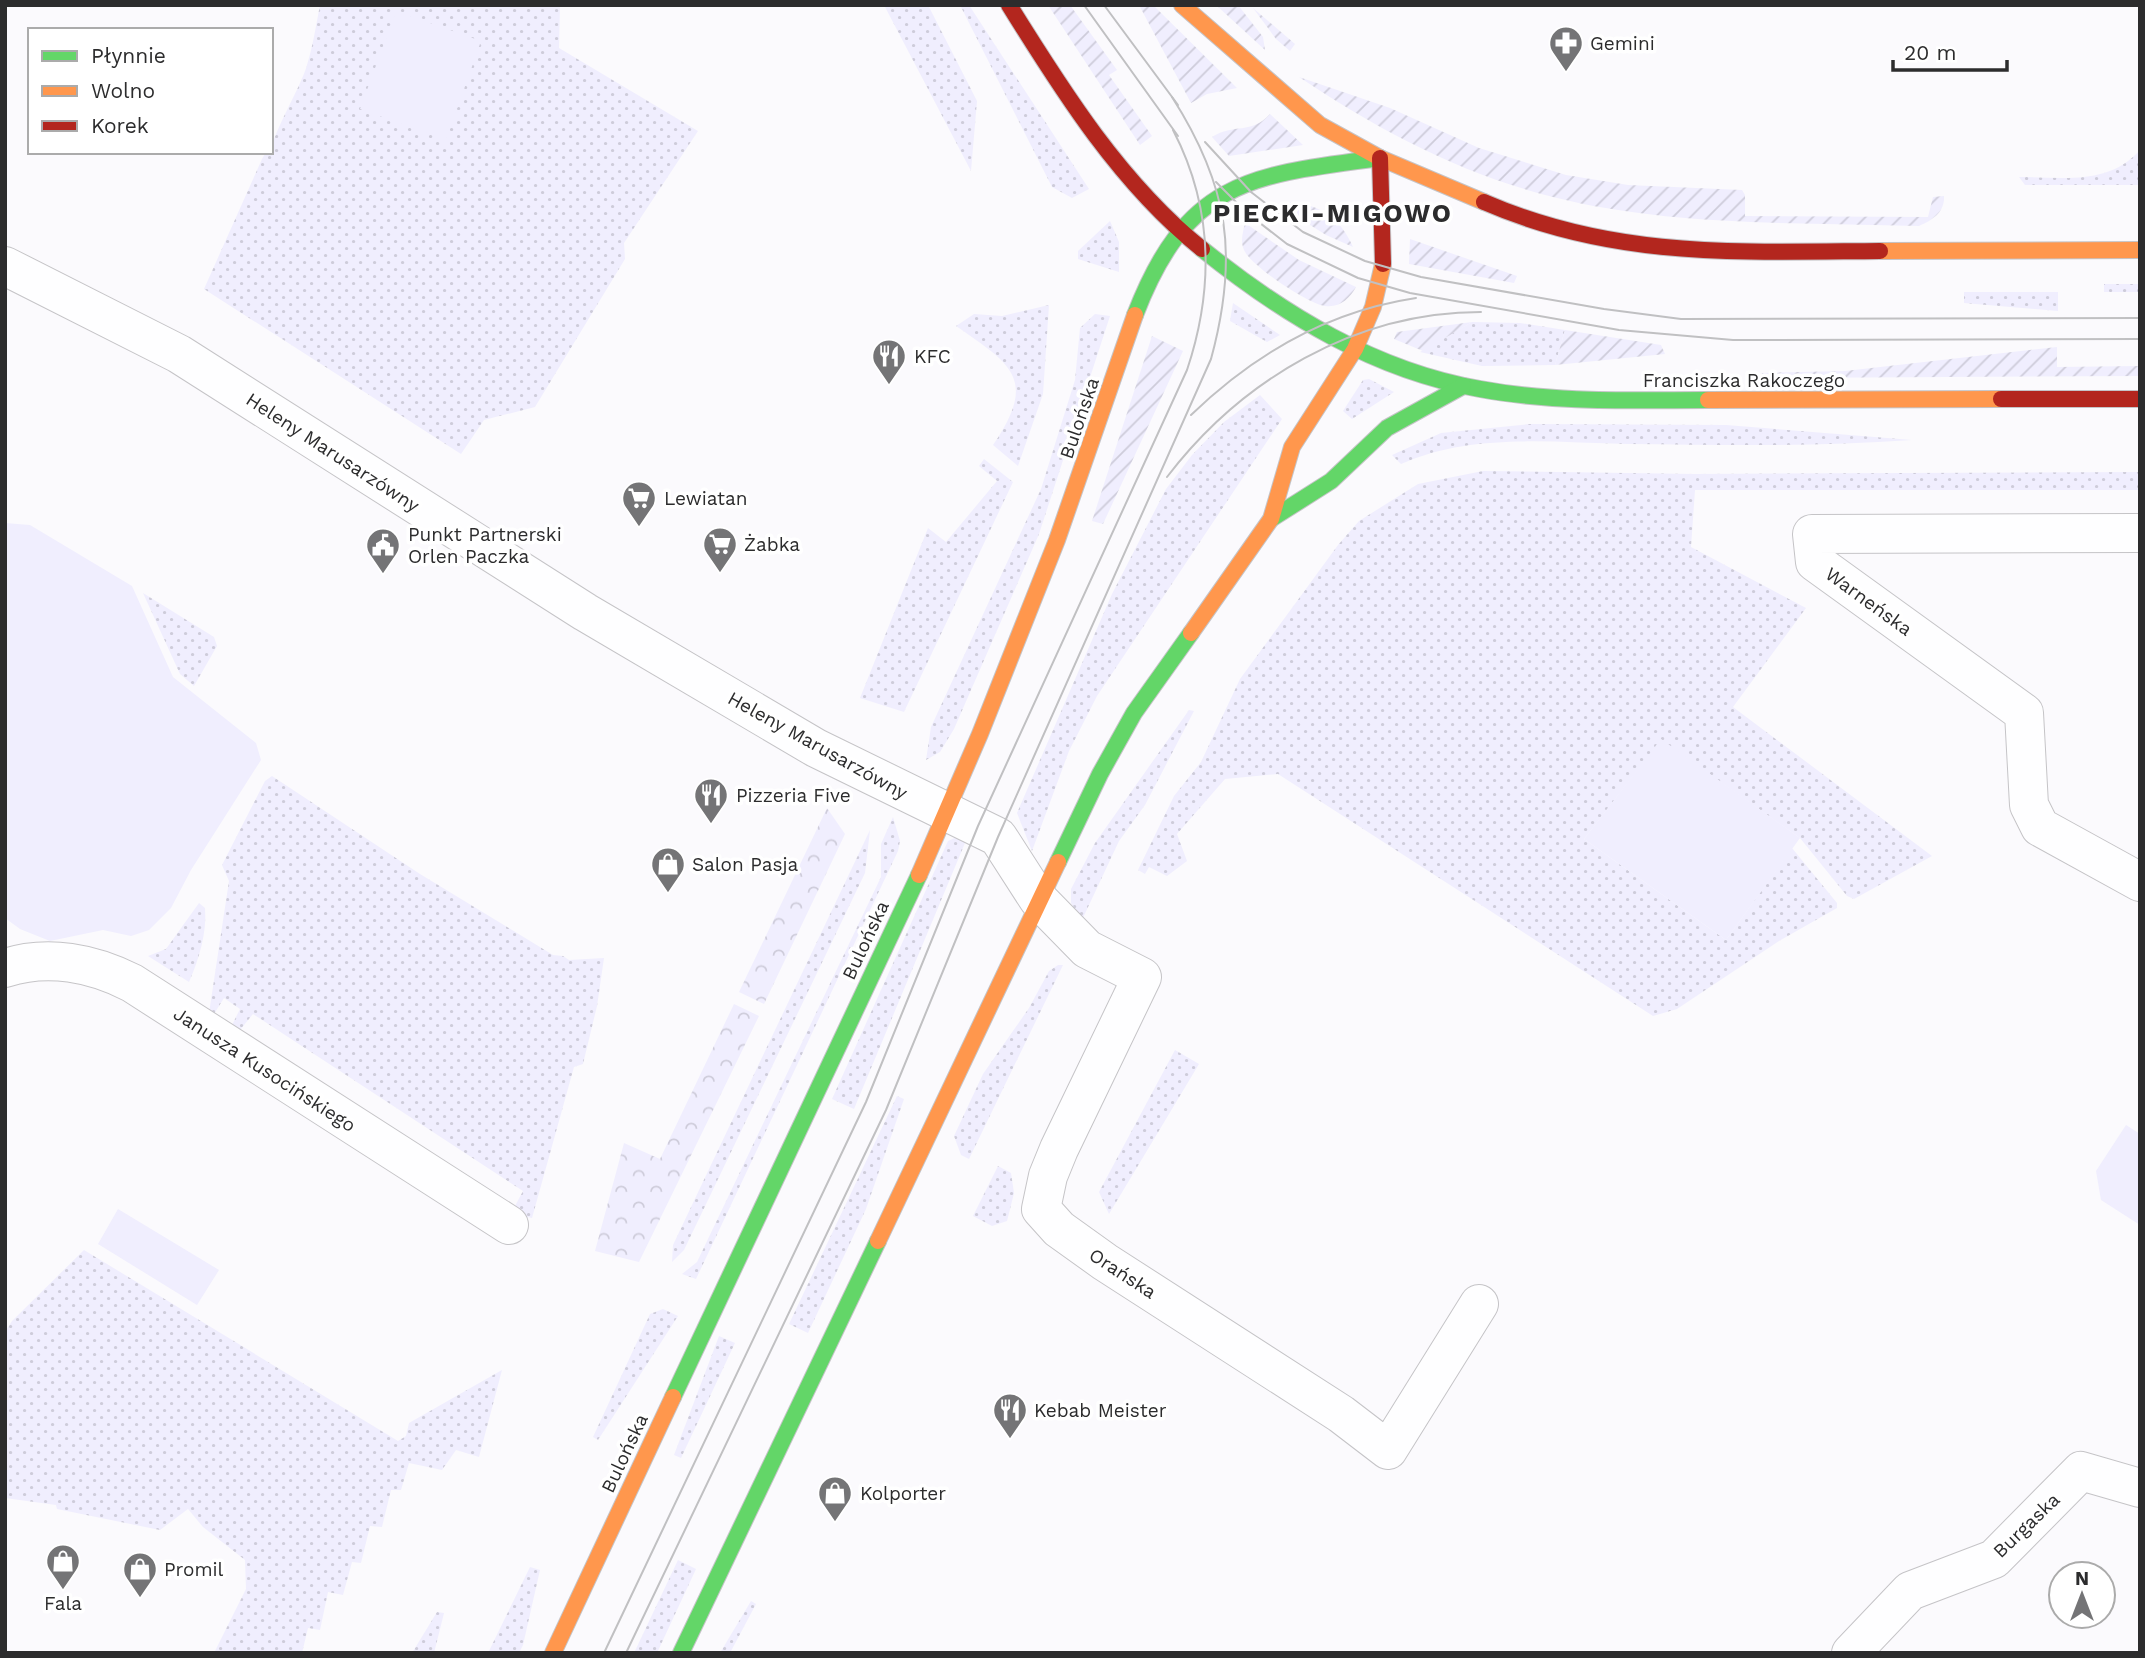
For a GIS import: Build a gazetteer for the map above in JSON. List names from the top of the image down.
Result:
{
  "streets": {
    "main road": ["Franciszka Rakoczego", "Bulońska"],
    "street": [
      "Heleny Marusarzówny",
      "Warneńska",
      "Janusza Kusocińskiego",
      "Orańska",
      "Burgaska"
    ]
  },
  "crossings": [
    ["Franciszka Rakoczego", "Bulońska"],
    ["Bulońska", "Heleny Marusarzówny"],
    ["Heleny Marusarzówny", "Orańska"]
  ],
  "districts": ["PIECKI-MIGOWO"],
  "places": {
    "pharmacy": ["Gemini"],
    "restaurant": ["KFC", "Pizzeria Five", "Kebab Meister"],
    "supermarket": ["Lewiatan", "Żabka"],
    "public building": ["Punkt Partnerski Orlen Paczka"],
    "shop": [
      "Salon Pasja",
      "Kolporter",
      "Fala",
      "Promil"
    ]
  },
  "legend": ["Płynnie", "Wolno", "Korek"],
  "scale_bar": "20 m",
  "north": "top"
}
